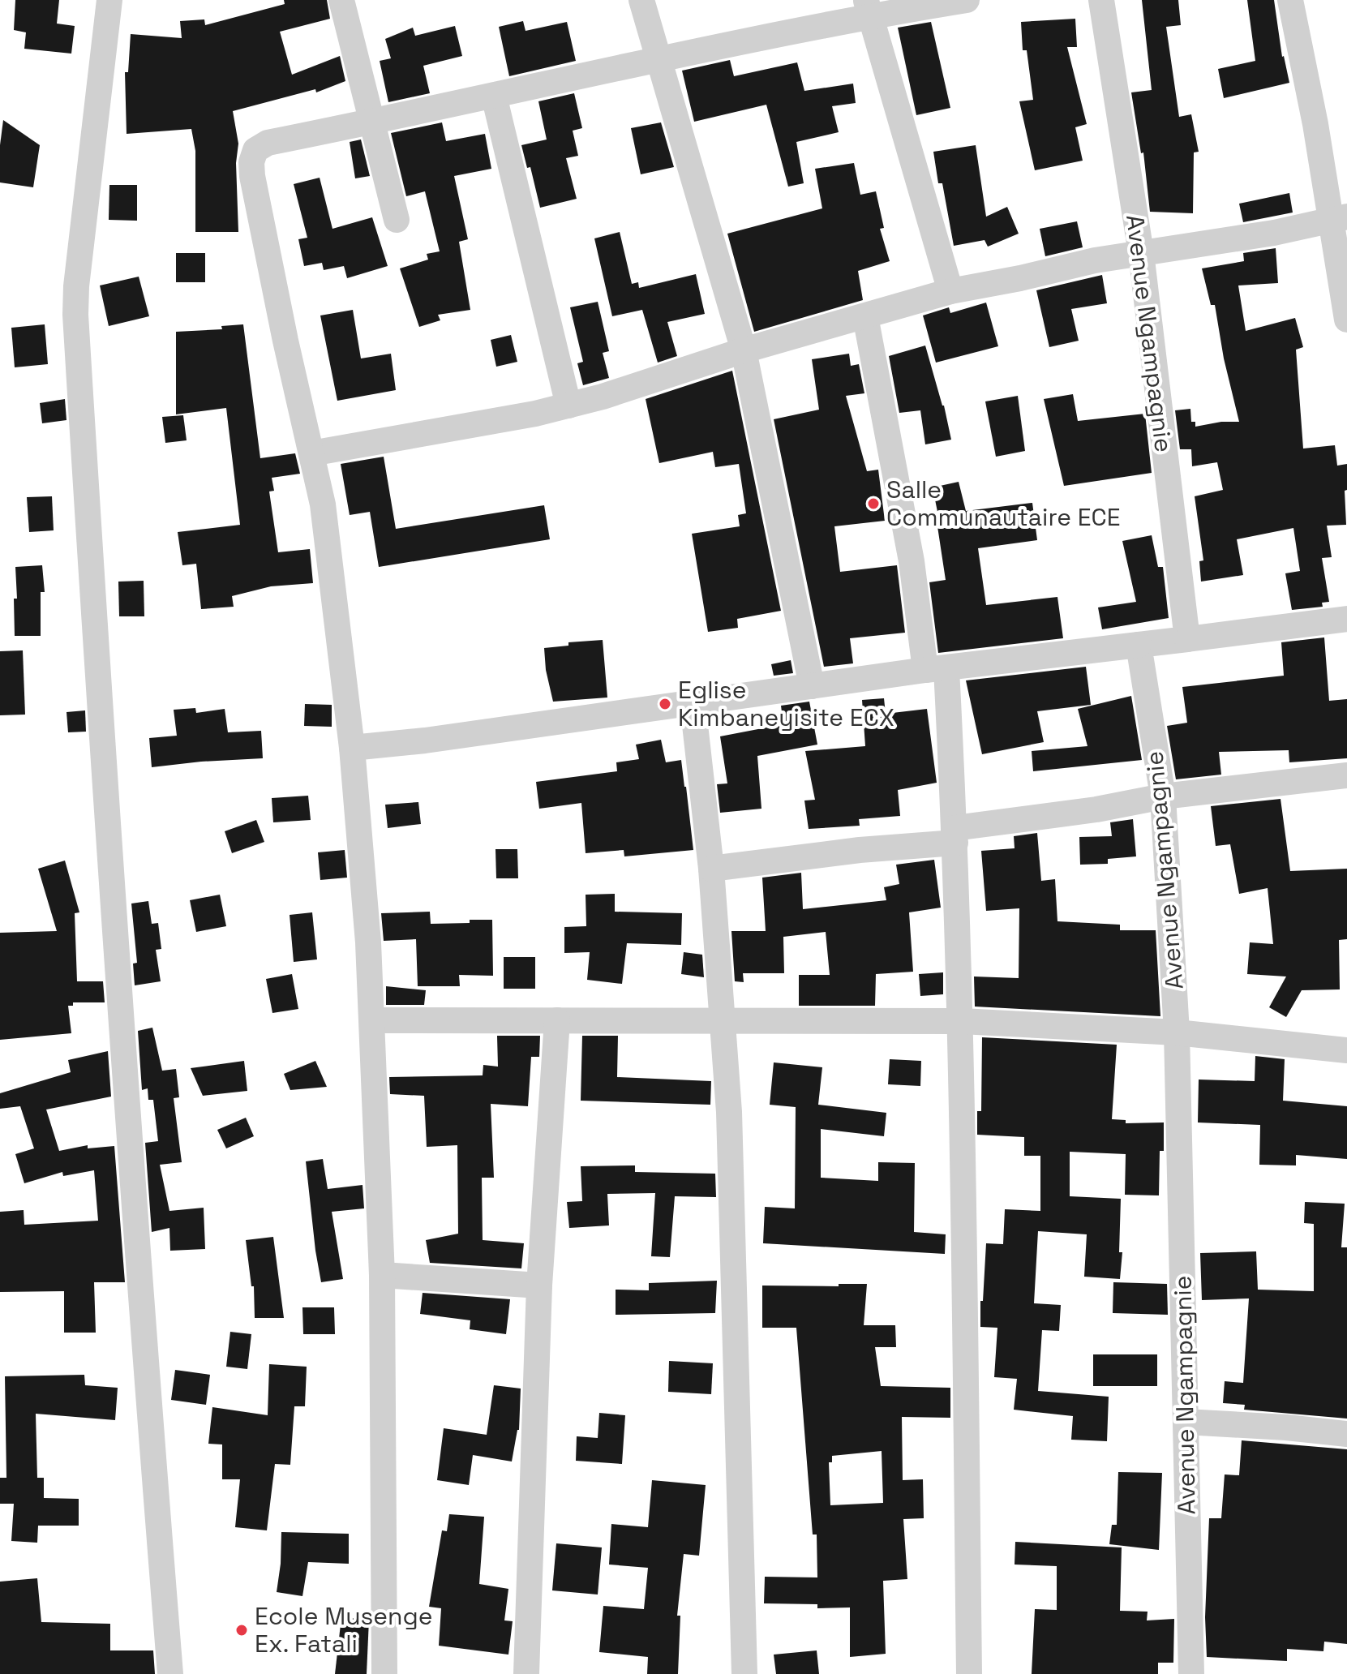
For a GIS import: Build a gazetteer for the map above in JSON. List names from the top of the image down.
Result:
{
  "streets": {
    "street": ["Avenue Ngampagnie"]
  },
  "places": ["Salle Communautaire ECE", "Eglise Kimbaneyisite ECX", "Ecole Musenge Ex. Fatali"]
}
